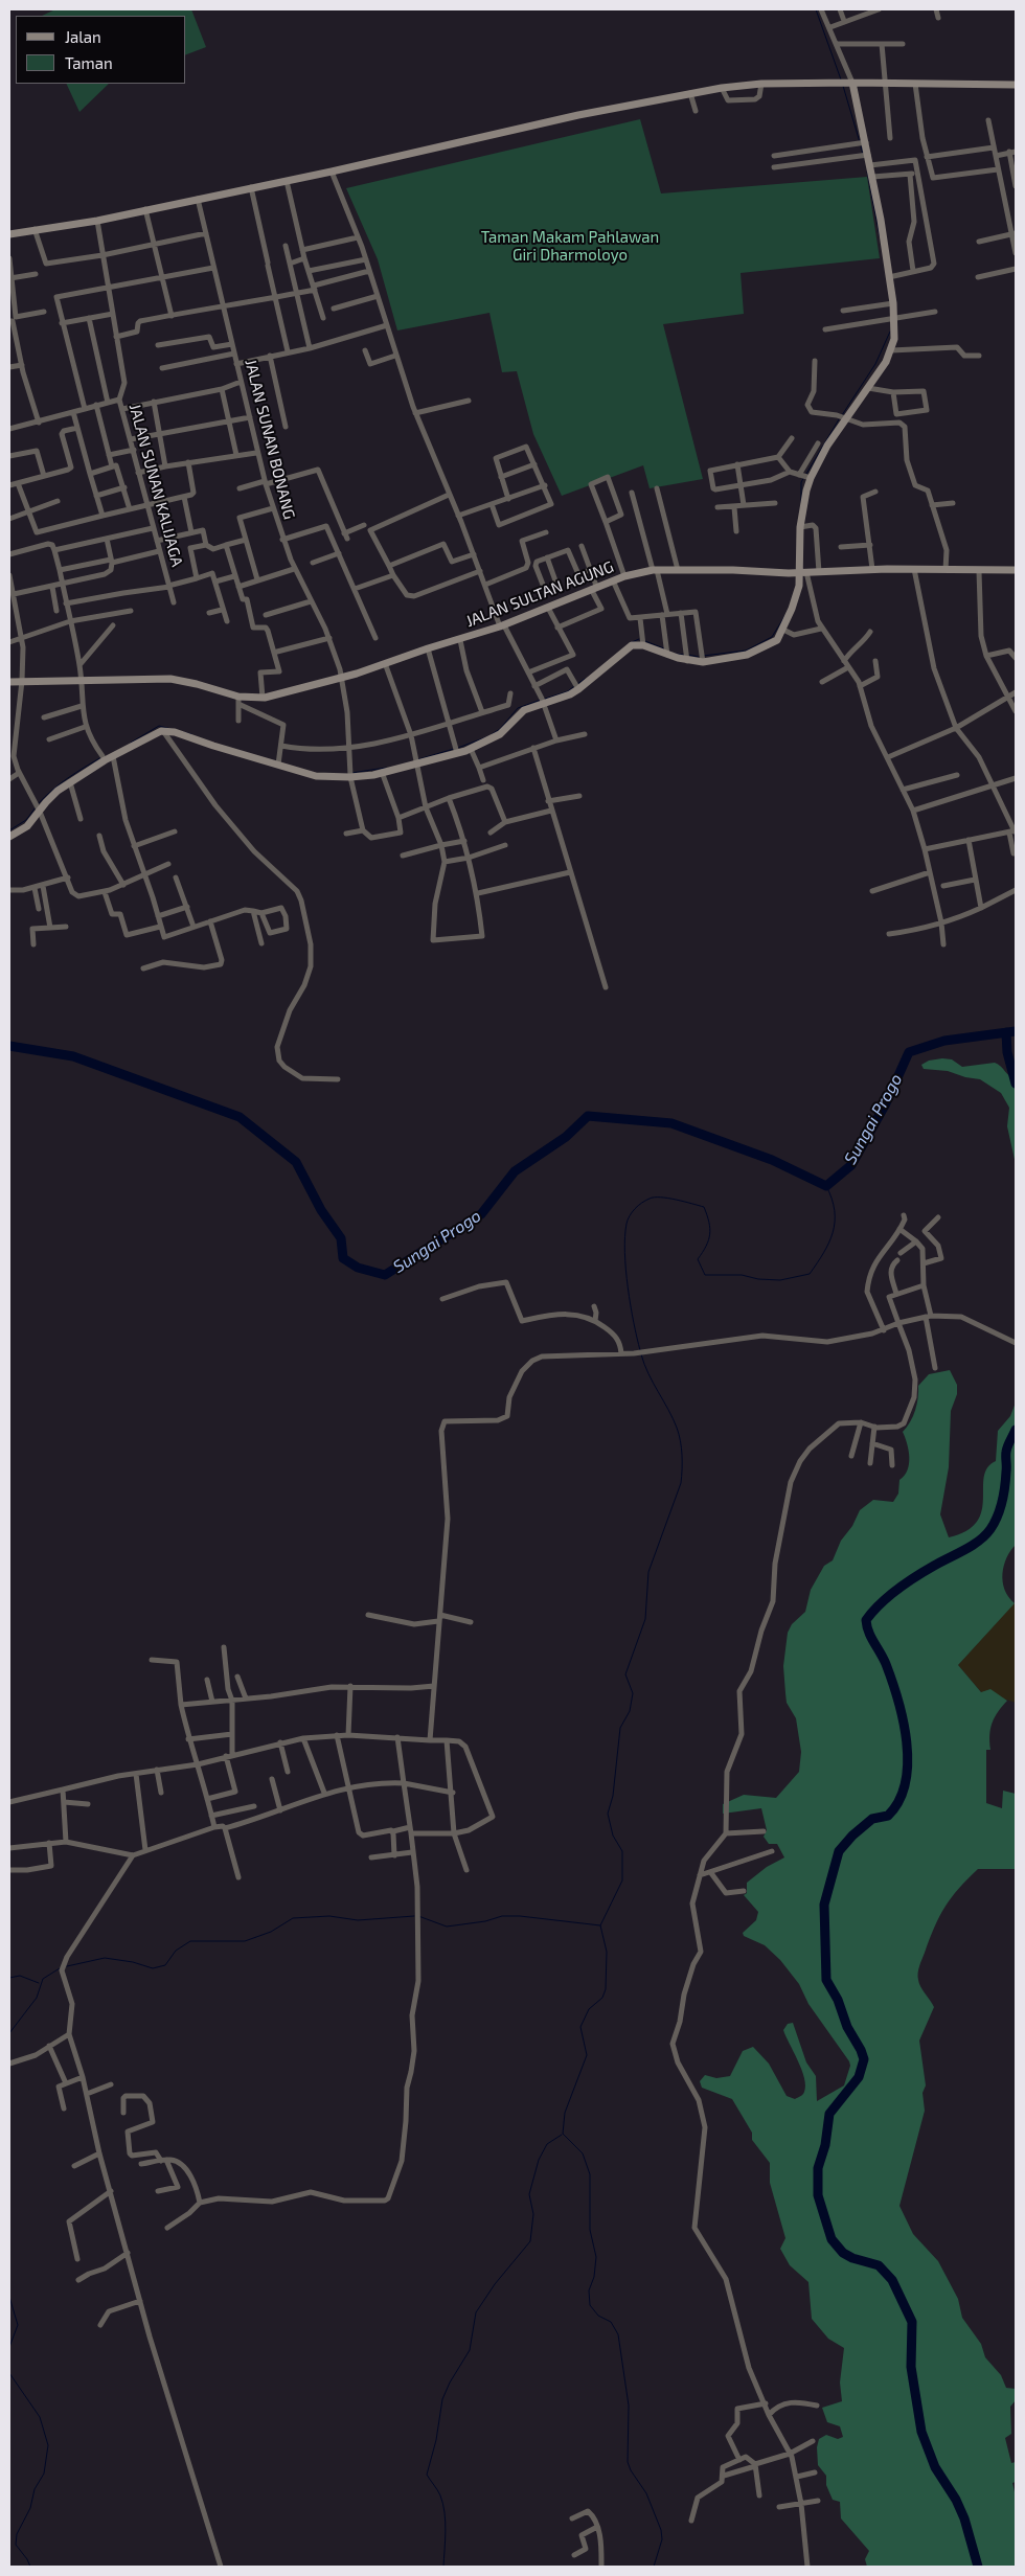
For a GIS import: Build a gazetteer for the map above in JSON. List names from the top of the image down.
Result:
{
  "streets": {
    "main road": ["JALAN SULTAN AGUNG"],
    "street": ["JALAN SUNAN BONANG", "JALAN SUNAN KALIJAGA"]
  },
  "crossings": [
    ["JALAN SUNAN BONANG", "JALAN SULTAN AGUNG"]
  ],
  "water": ["Sungai Progo"],
  "parks": ["Taman Makam Pahlawan Giri Dharmoloyo"],
  "legend": ["Jalan", "Taman"]
}
